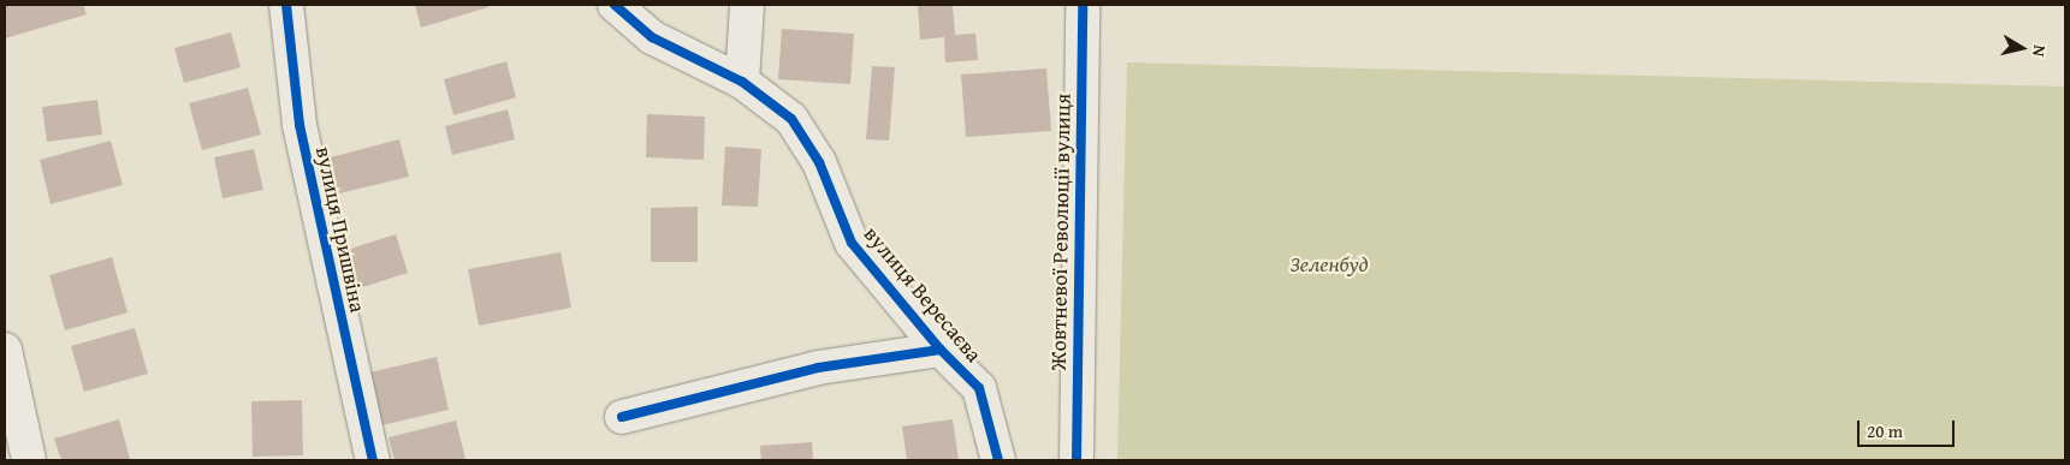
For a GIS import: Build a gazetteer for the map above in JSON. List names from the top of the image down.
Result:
{
  "streets": {
    "street": ["вулиця Пришвіна", "Жовтневої Революції вулиця", "вулиця Вересаєва"]
  },
  "parks": ["Зеленбуд"],
  "scale_bar": "20 m",
  "north": "right"
}
